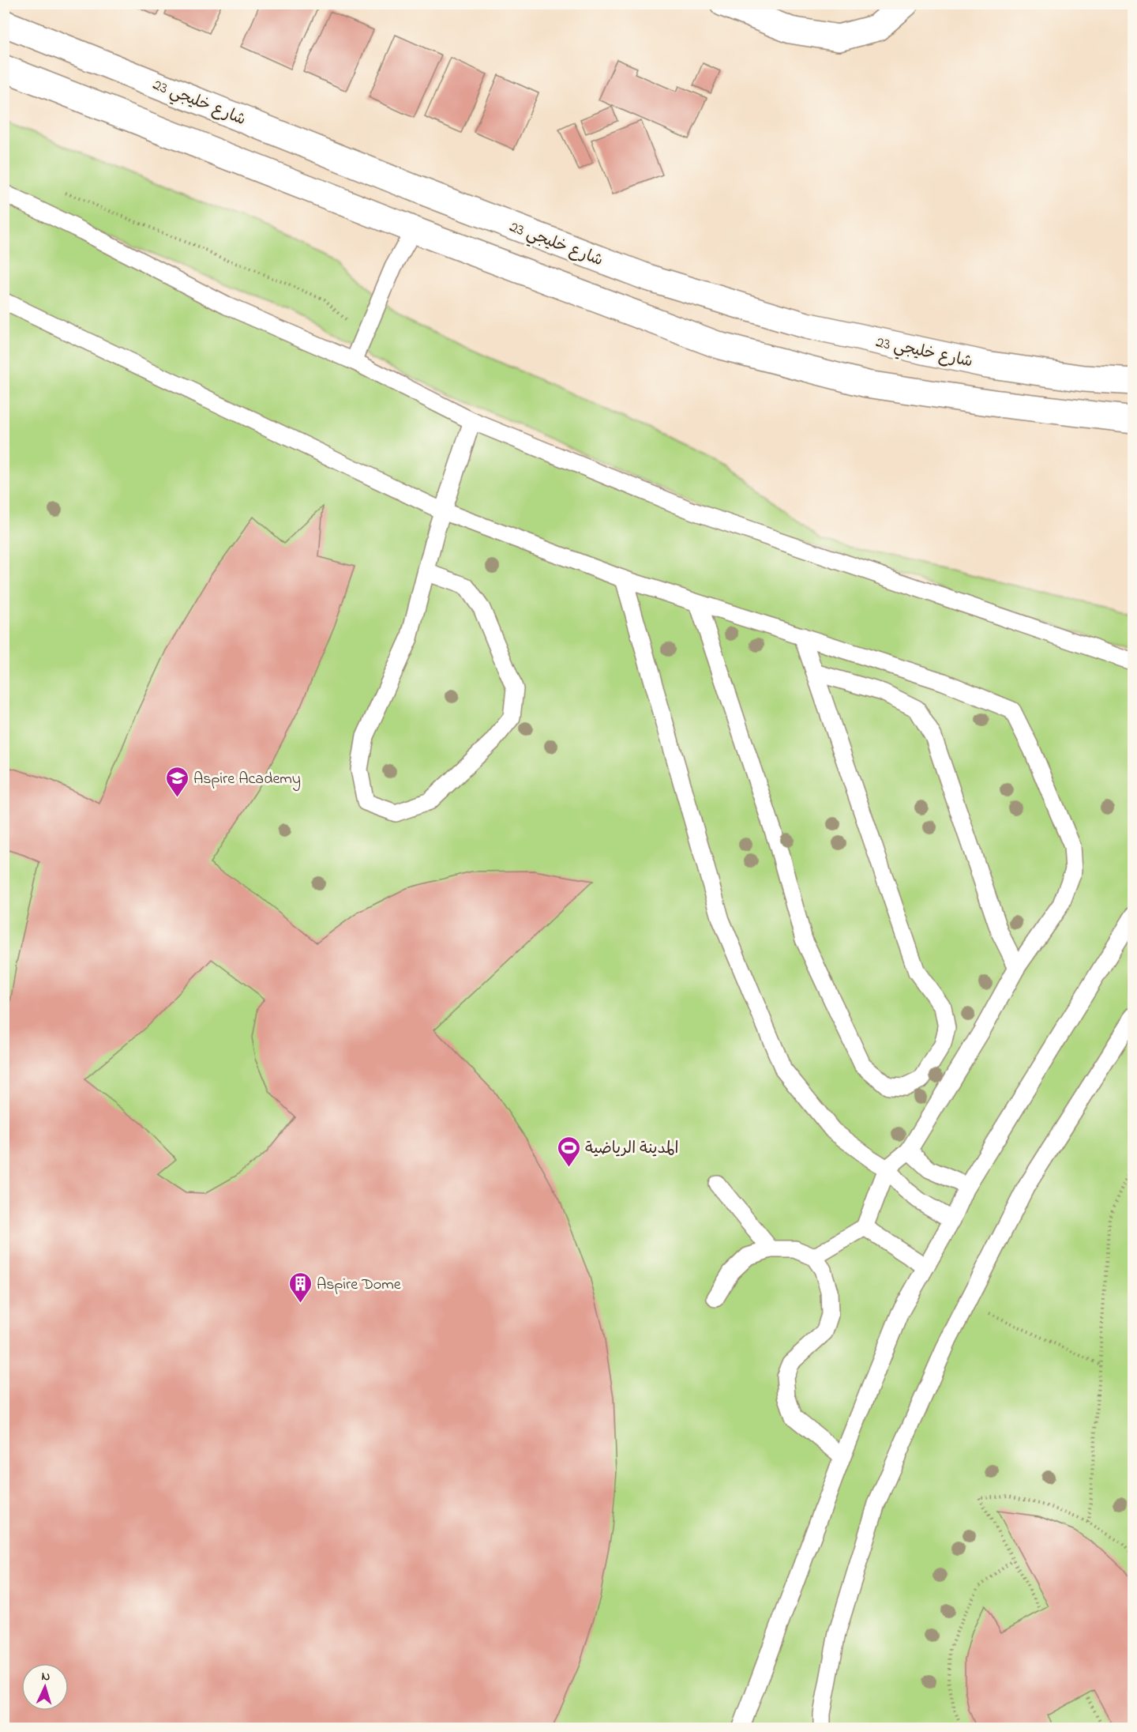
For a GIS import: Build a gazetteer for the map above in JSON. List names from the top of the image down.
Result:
{
  "streets": {
    "main road": ["شارع خليجي 23"]
  },
  "places": {
    "school or university": ["Aspire Academy"],
    "sports": ["المدينة الرياضية"],
    "building": ["Aspire Dome"]
  },
  "north": "top"
}
